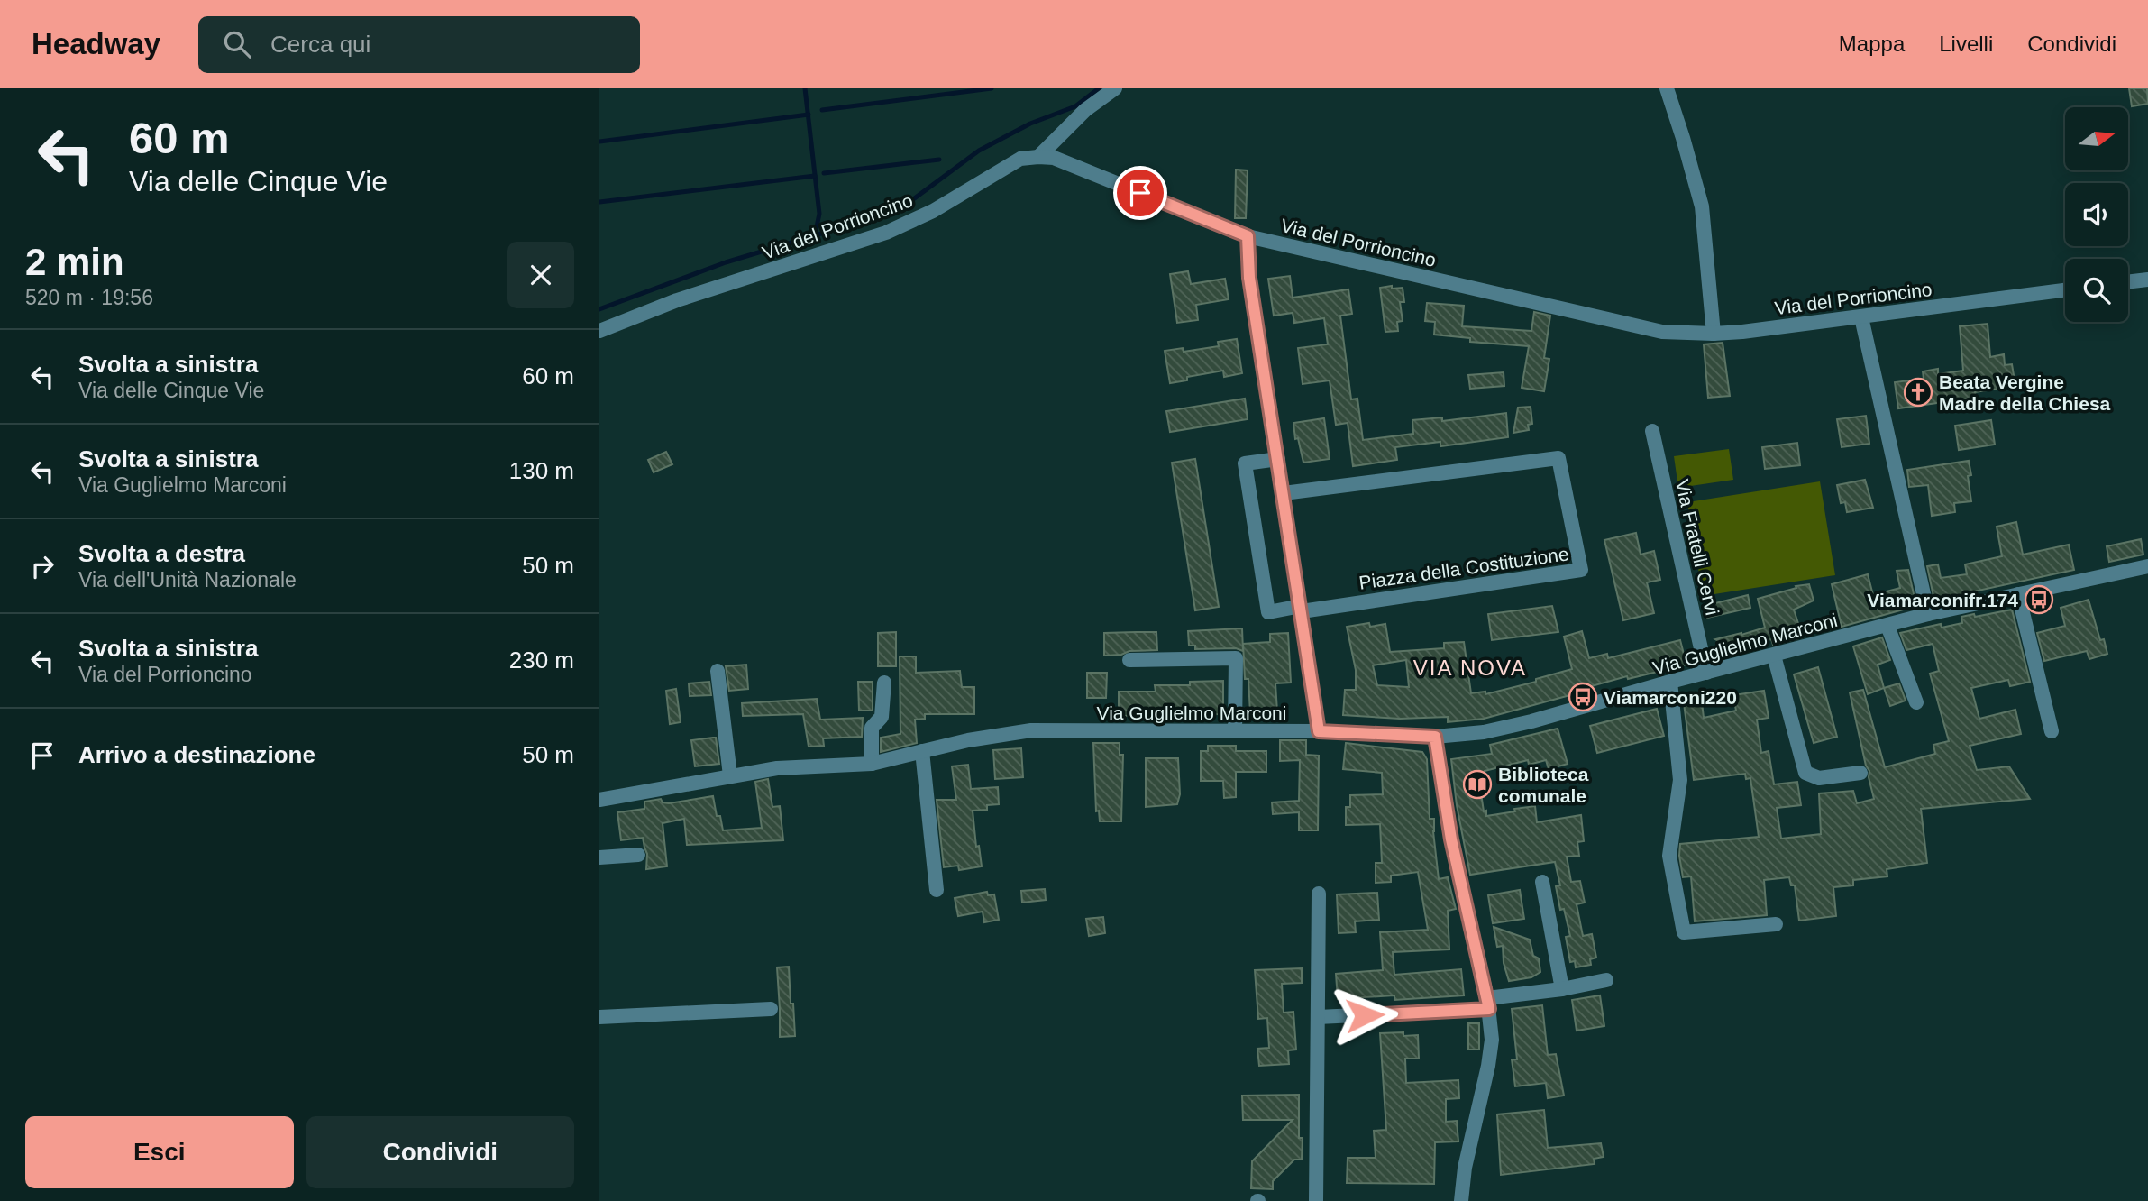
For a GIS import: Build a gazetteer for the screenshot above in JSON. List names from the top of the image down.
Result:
{
  "streets": {
    "street": [
      "Via del Porrioncino",
      "Via Fratelli Cervi",
      "Piazza della Costituzione",
      "Via Guglielmo Marconi"
    ]
  },
  "crossings": [
    ["Via Fratelli Cervi", "Via Guglielmo Marconi"]
  ],
  "districts": ["VIA NOVA"],
  "places": {
    "church": ["Beata Vergine Madre della Chiesa"],
    "bus stop": ["Viamarconifr.174", "Viamarconi220"],
    "library": ["Biblioteca comunale"]
  },
  "north": "right",
  "page": {
    "header": "Headway",
    "search": "Cerca qui",
    "nav": ["Mappa", "Livelli", "Condividi"],
    "turn": ["60 m", "Via delle Cinque Vie"],
    "heading": ["2 min", "520 m · 19:56"],
    "list": [
      {
        "name": "Svolta a sinistra",
        "note": "Via delle Cinque Vie",
        "value": "60 m"
      },
      {
        "name": "Svolta a sinistra",
        "note": "Via Guglielmo Marconi",
        "value": "130 m"
      },
      {
        "name": "Svolta a destra",
        "note": "Via dell'Unità Nazionale",
        "value": "50 m"
      },
      {
        "name": "Svolta a sinistra",
        "note": "Via del Porrioncino",
        "value": "230 m"
      },
      {
        "name": "Arrivo a destinazione",
        "value": "50 m"
      }
    ],
    "buttons": ["Esci", "Condividi"]
  }
}
